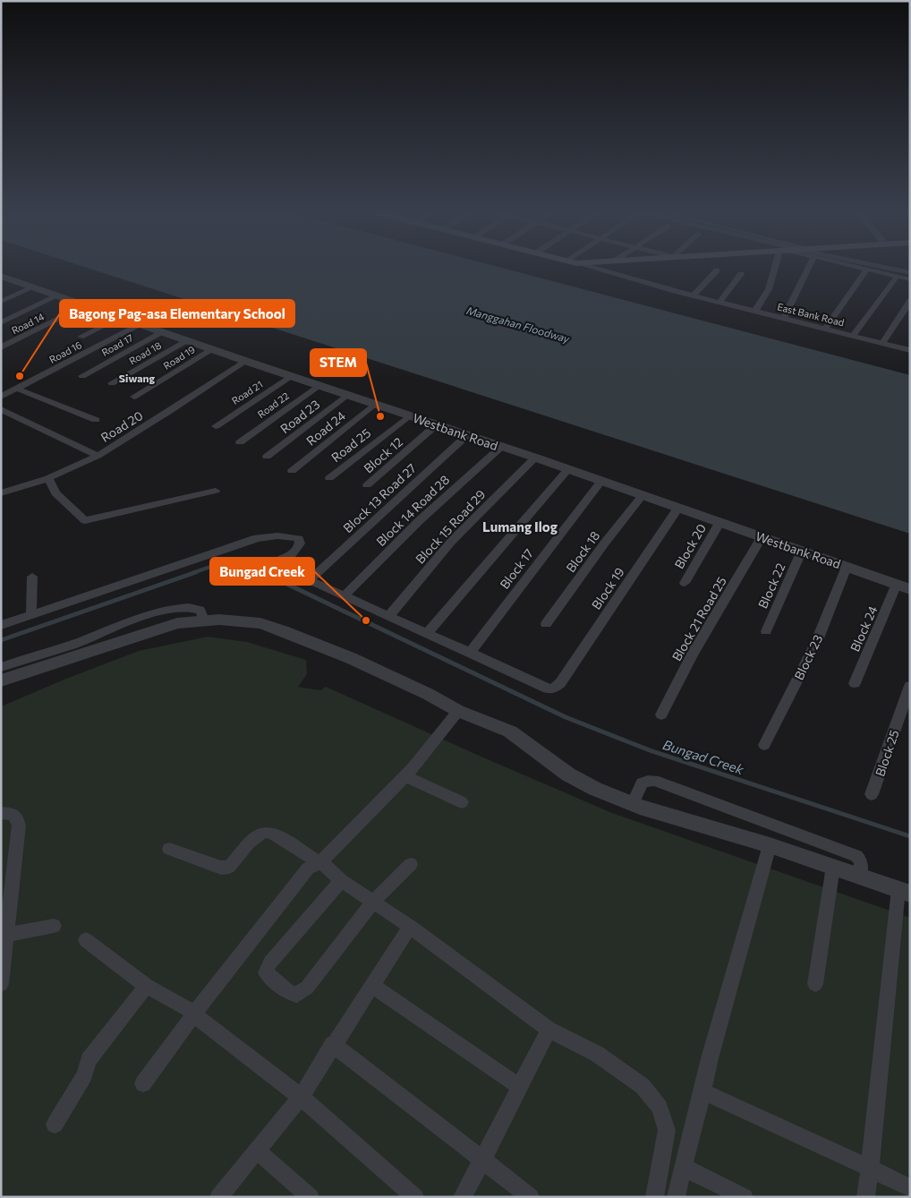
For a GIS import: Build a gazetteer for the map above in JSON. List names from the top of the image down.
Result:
{
  "streets": {
    "street": [
      "East Bank Road",
      "Road 14",
      "Road 17",
      "Road 16",
      "Road 18",
      "Road 19",
      "Road 21",
      "Road 22",
      "Road 23",
      "Road 20",
      "Road 24",
      "Westbank Road",
      "Road 25",
      "Block 12",
      "Block 13 Road 27",
      "Block 14 Road 28",
      "Block 15 Road 29",
      "Block 20",
      "Block 18",
      "Block 17",
      "Block 22",
      "Block 19",
      "Block 21 Road 25",
      "Block 24",
      "Block 23",
      "Block 25"
    ]
  },
  "crossings": [
    ["Road 14", "Westbank Road"],
    ["Road 17", "Westbank Road"],
    ["Road 16", "Westbank Road"],
    ["Road 18", "Westbank Road"],
    ["Road 19", "Westbank Road"],
    ["Road 21", "Westbank Road"],
    ["Road 22", "Westbank Road"],
    ["Road 23", "Westbank Road"],
    ["Road 20", "Westbank Road"],
    ["Road 24", "Westbank Road"],
    ["Westbank Road", "Road 25"],
    ["Westbank Road", "Block 12"],
    ["Westbank Road", "Block 13 Road 27"],
    ["Westbank Road", "Block 14 Road 28"],
    ["Westbank Road", "Block 15 Road 29"],
    ["Westbank Road", "Block 20"],
    ["Westbank Road", "Block 18"],
    ["Westbank Road", "Block 17"],
    ["Westbank Road", "Block 22"],
    ["Westbank Road", "Block 19"],
    ["Westbank Road", "Block 21 Road 25"],
    ["Westbank Road", "Block 24"],
    ["Westbank Road", "Block 23"],
    ["Block 17", "Block 19"]
  ],
  "districts": ["Siwang", "Lumang Ilog"],
  "water": ["Manggahan Floodway", "Bungad Creek"],
  "places": ["Bagong Pag-asa Elementary School", "STEM", "Bungad Creek"]
}
